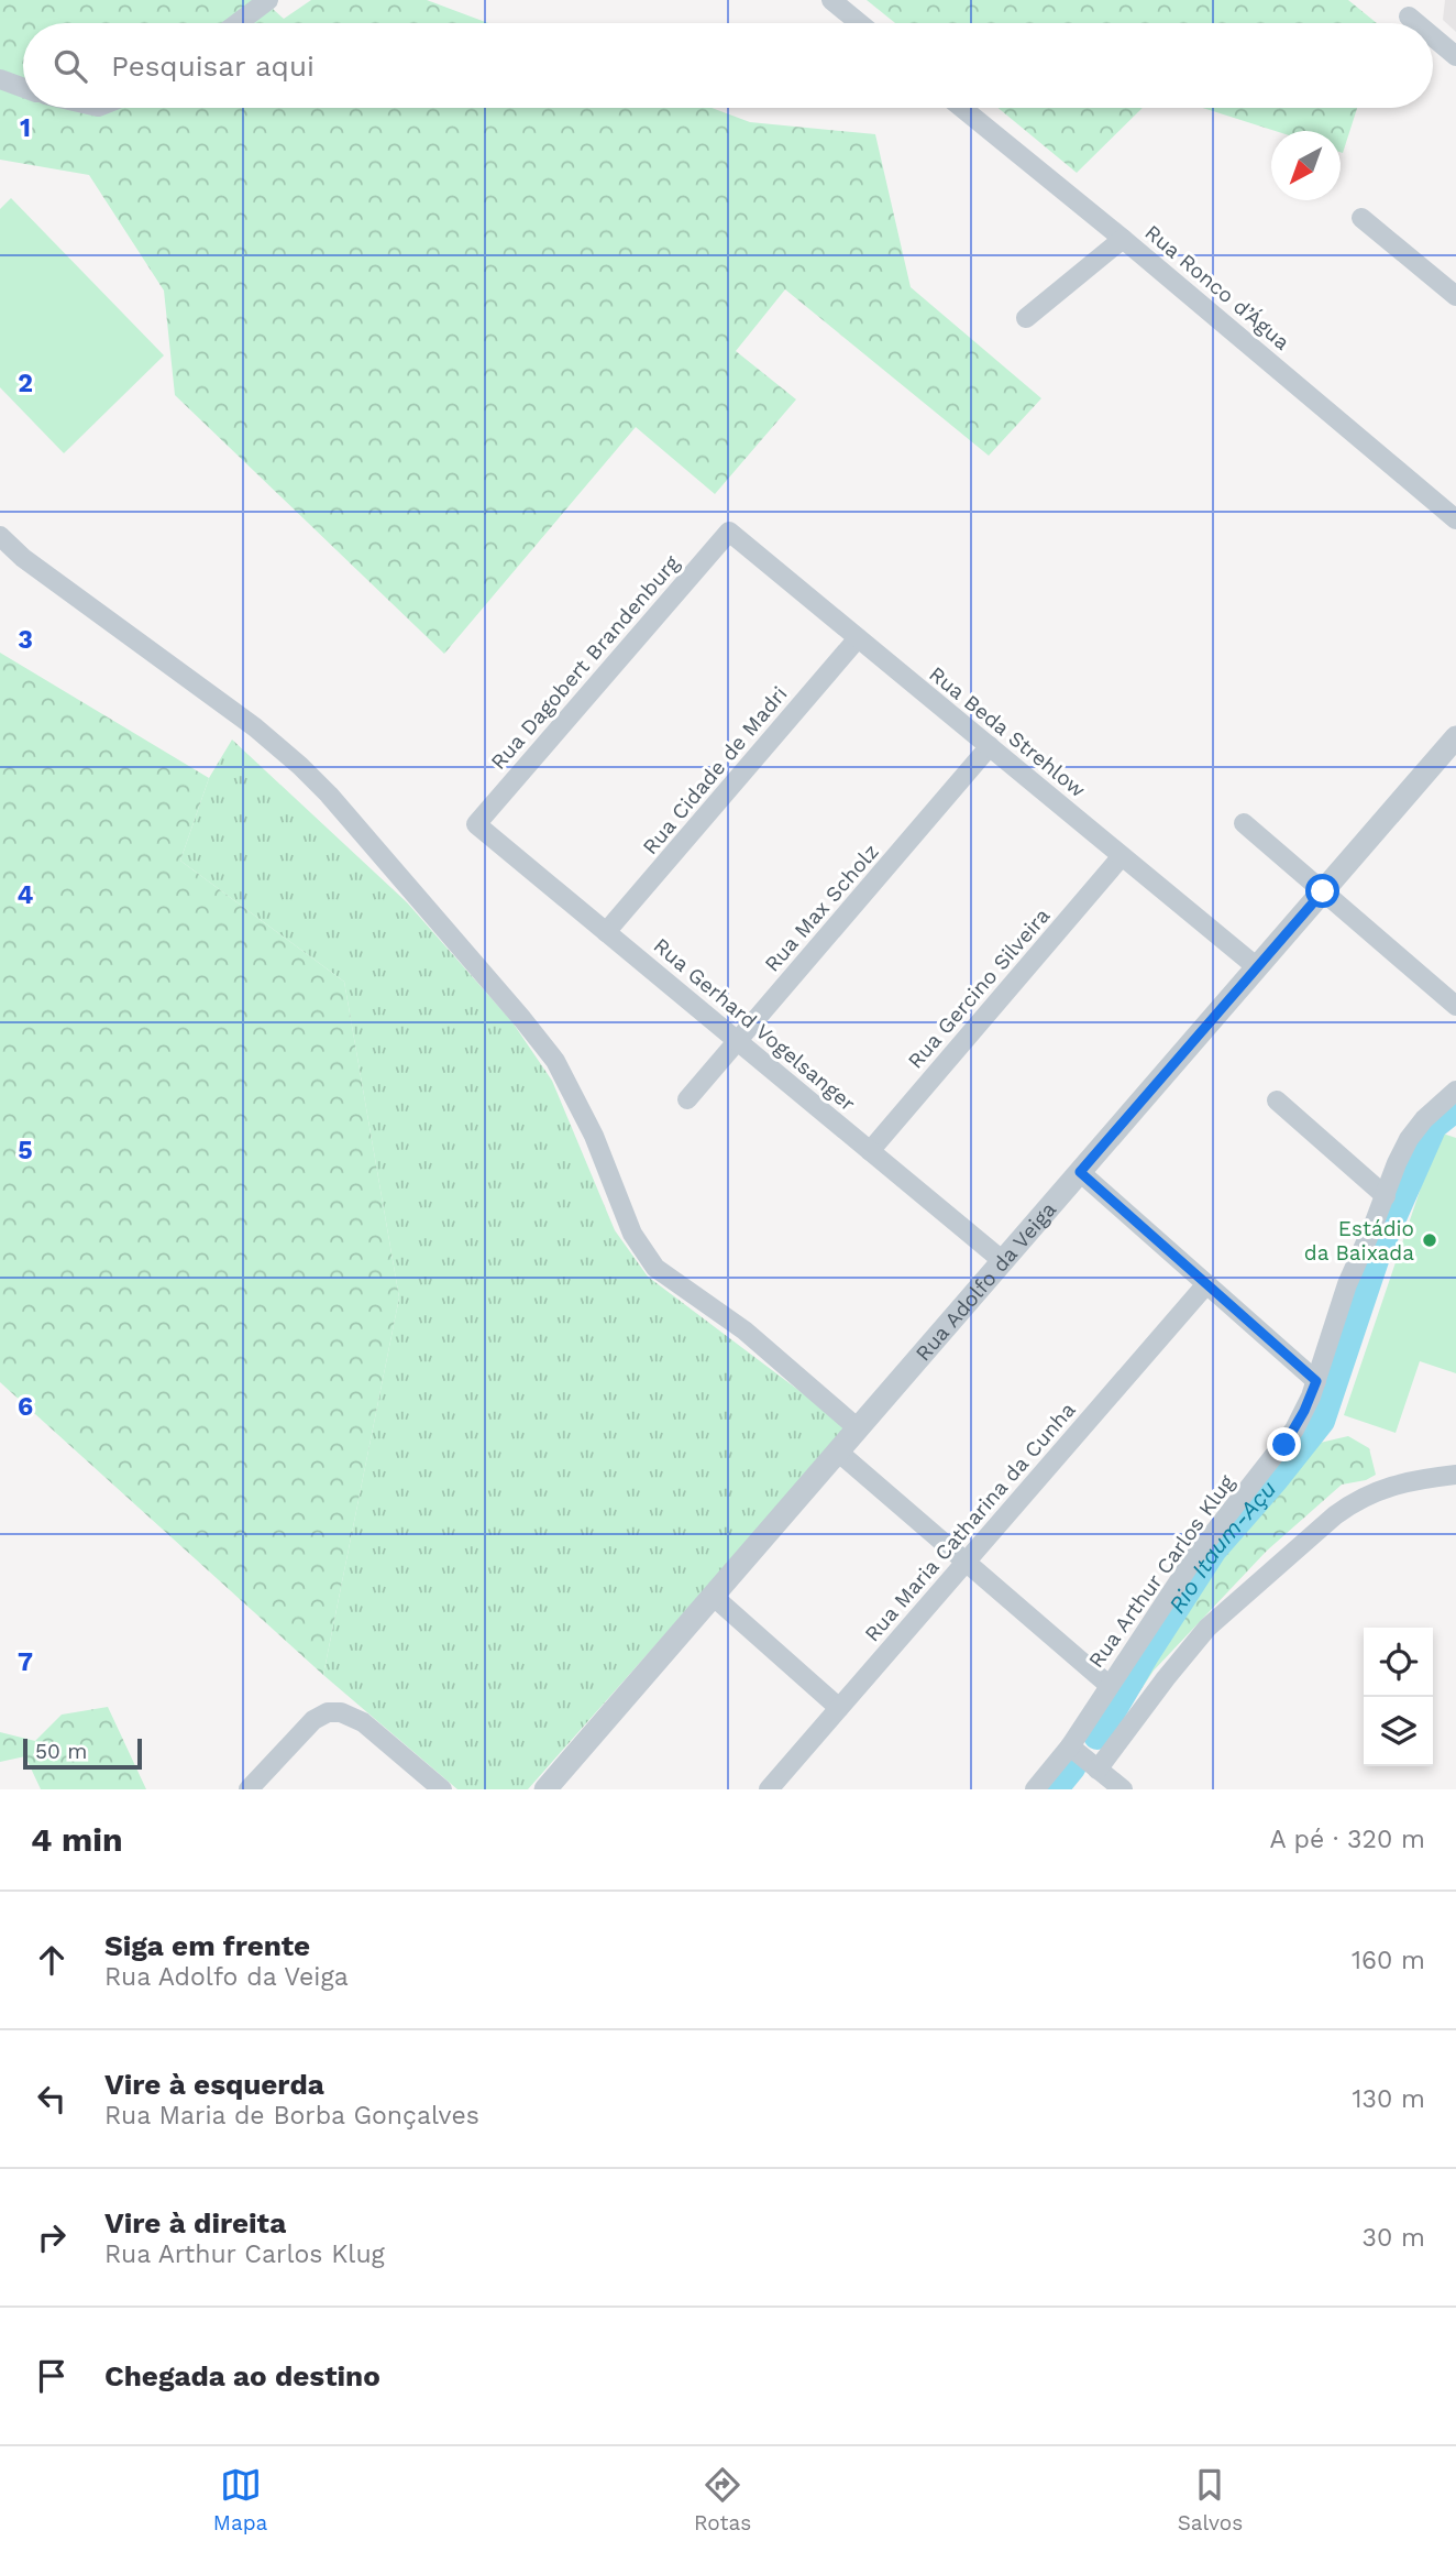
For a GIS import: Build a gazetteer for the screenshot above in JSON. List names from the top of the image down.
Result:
{
  "streets": {
    "street": [
      "Rua Ronco d’Água",
      "Rua Dagobert Brandenburg",
      "Rua Beda Strehlow",
      "Rua Cidade de Madri",
      "Rua Max Scholz",
      "Rua Gercino Silveira",
      "Rua Gerhard Vogelsanger",
      "Rua Adolfo da Veiga",
      "Rua Maria Catharina da Cunha",
      "Rua Arthur Carlos Klug"
    ]
  },
  "crossings": [
    ["Rua Dagobert Brandenburg", "Rua Beda Strehlow"],
    ["Rua Dagobert Brandenburg", "Rua Gerhard Vogelsanger"],
    ["Rua Beda Strehlow", "Rua Cidade de Madri"],
    ["Rua Beda Strehlow", "Rua Max Scholz"],
    ["Rua Beda Strehlow", "Rua Gercino Silveira"],
    ["Rua Beda Strehlow", "Rua Adolfo da Veiga"],
    ["Rua Cidade de Madri", "Rua Gerhard Vogelsanger"],
    ["Rua Max Scholz", "Rua Gerhard Vogelsanger"],
    ["Rua Gercino Silveira", "Rua Gerhard Vogelsanger"],
    ["Rua Gerhard Vogelsanger", "Rua Adolfo da Veiga"]
  ],
  "water": ["Rio Itaum-Açu"],
  "places": ["Estádio da Baixada"],
  "scale_bar": "50 m",
  "north": "bottom left",
  "page": {
    "search": "Pesquisar aqui",
    "scale": "50 m",
    "heading": ["4 min", "A pé · 320 m"],
    "list": [
      ["Siga em frente", "Rua Adolfo da Veiga", "160 m"],
      ["Vire à esquerda", "Rua Maria de Borba Gonçalves", "130 m"],
      ["Vire à direita", "Rua Arthur Carlos Klug", "30 m"],
      "Chegada ao destino"
    ],
    "nav": ["Mapa", "Rotas", "Salvos"]
  },
  "grid": {
    "rows": [
      "1",
      "2",
      "3",
      "4",
      "5",
      "6",
      "7"
    ]
  }
}
